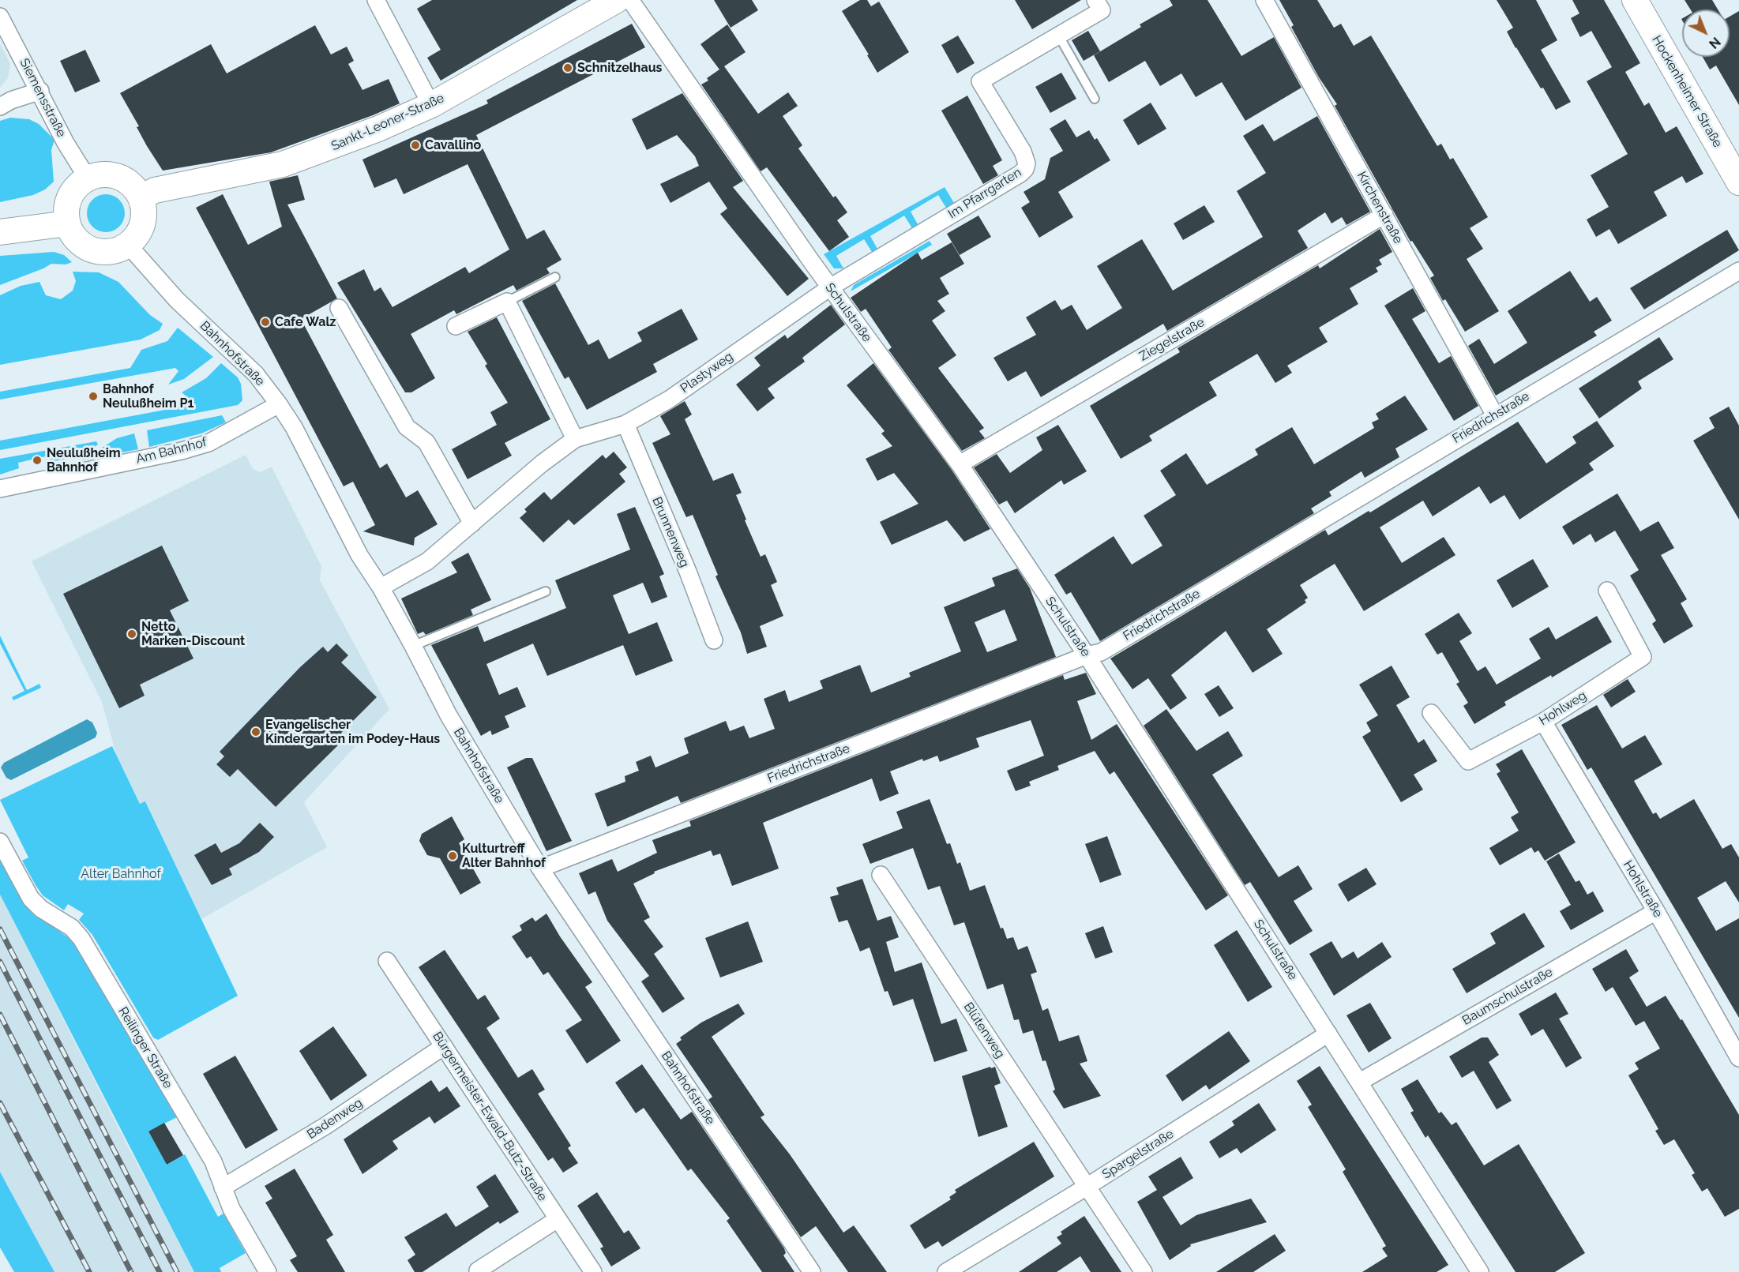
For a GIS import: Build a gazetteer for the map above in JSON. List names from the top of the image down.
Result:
{
  "streets": {
    "street": [
      "Hockenheimer Straße",
      "Siemensstraße",
      "Sankt-Leoner-Straße",
      "Im Pfarrgarten",
      "Kirchenstraße",
      "Schulstraße",
      "Ziegelstraße",
      "Bahnhofstraße",
      "Plastyweg",
      "Friedrichstraße",
      "Am Bahnhof",
      "Brunnenweg",
      "Hohlweg",
      "Hohlstraße",
      "Baumschulstraße",
      "Blütenweg",
      "Reilinger Straße",
      "Bürgermeister-Ewald-Butz-Straße",
      "Badenweg",
      "Spargelstraße"
    ]
  },
  "crossings": [
    ["Siemensstraße", "Sankt-Leoner-Straße"],
    ["Siemensstraße", "Bahnhofstraße"],
    ["Sankt-Leoner-Straße", "Bahnhofstraße"],
    ["Im Pfarrgarten", "Schulstraße"],
    ["Im Pfarrgarten", "Plastyweg"],
    ["Kirchenstraße", "Ziegelstraße"],
    ["Kirchenstraße", "Friedrichstraße"],
    ["Schulstraße", "Ziegelstraße"],
    ["Schulstraße", "Plastyweg"],
    ["Schulstraße", "Friedrichstraße"],
    ["Schulstraße", "Baumschulstraße"],
    ["Schulstraße", "Spargelstraße"],
    ["Bahnhofstraße", "Plastyweg"],
    ["Bahnhofstraße", "Friedrichstraße"],
    ["Bahnhofstraße", "Am Bahnhof"],
    ["Plastyweg", "Brunnenweg"],
    ["Hohlweg", "Hohlstraße"],
    ["Hohlstraße", "Baumschulstraße"],
    ["Blütenweg", "Spargelstraße"],
    ["Reilinger Straße", "Badenweg"],
    ["Bürgermeister-Ewald-Butz-Straße", "Badenweg"]
  ],
  "parks": ["Alter Bahnhof"],
  "places": [
    "Schnitzelhaus",
    "Cavallino",
    "Cafe Walz",
    "Bahnhof Neulußheim P1",
    "Neulußheim Bahnhof",
    "Netto Marken-Discount",
    "Evangelischer Kindergarten im Podey-Haus",
    "Kulturtreff Alter Bahnhof"
  ],
  "north": "bottom right"
}
